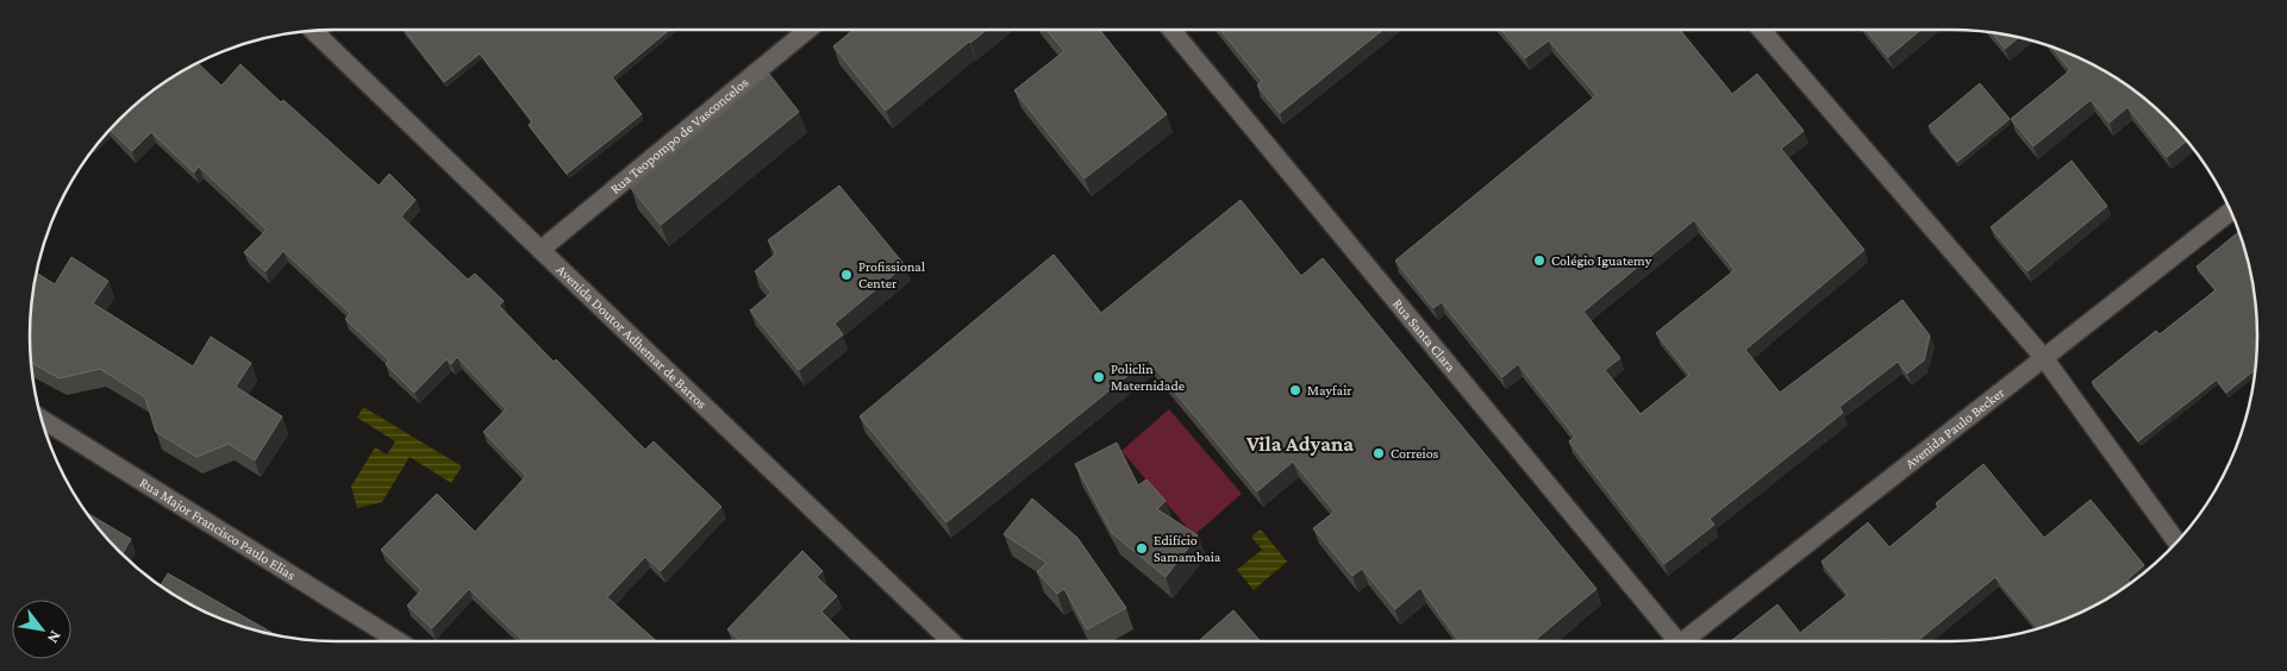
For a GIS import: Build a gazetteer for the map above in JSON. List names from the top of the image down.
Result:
{
  "streets": {
    "street": [
      "Rua Teopompo de Vasconcelos",
      "Rua Santa Clara",
      "Avenida Doutor Adhemar de Barros",
      "Avenida Paulo Becker",
      "Rua Major Francisco Paulo Elias"
    ]
  },
  "crossings": [
    ["Rua Teopompo de Vasconcelos", "Avenida Doutor Adhemar de Barros"]
  ],
  "districts": ["Vila Adyana"],
  "places": [
    "Colégio Iguatemy",
    "Profissional Center",
    "Policlin Maternidade",
    "Mayfair",
    "Correios",
    "Edifício Samambaia"
  ],
  "north": "bottom right"
}
